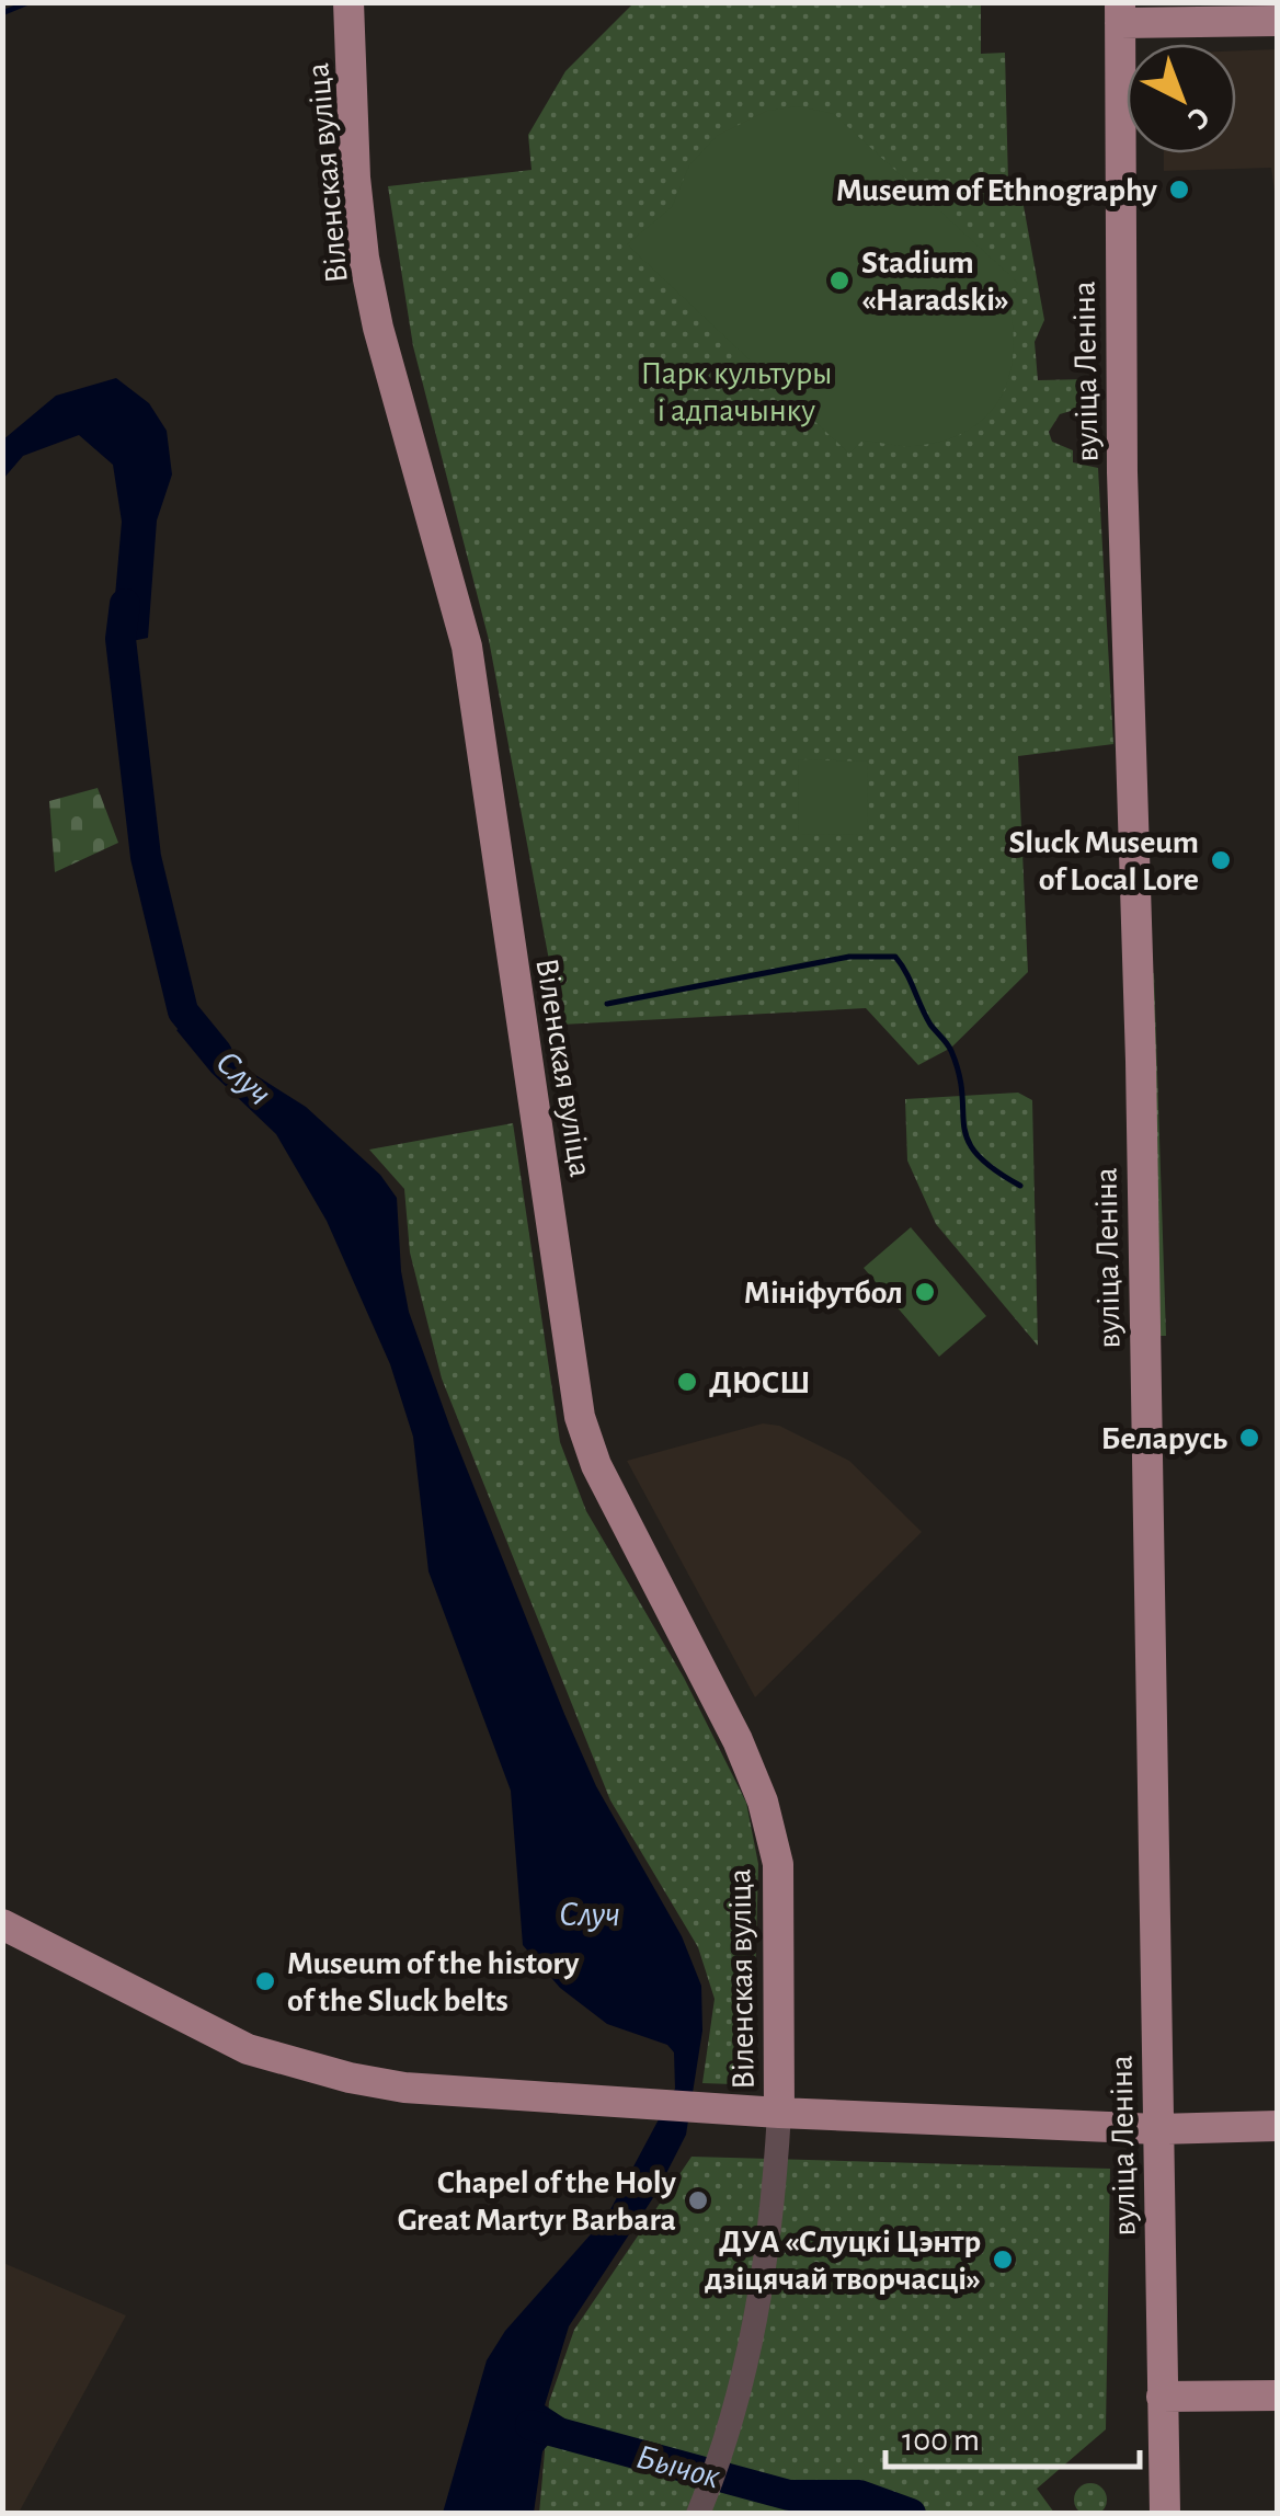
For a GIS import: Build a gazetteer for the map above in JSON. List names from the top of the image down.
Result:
{
  "streets": {
    "main road": ["Віленская вуліца", "вуліца Леніна"]
  },
  "water": ["Случ", "Бычок"],
  "parks": ["Парк культуры і адпачынку"],
  "places": [
    "Museum of Ethnography",
    "Stadium «Haradski»",
    "Sluck Museum of Local Lore",
    "Мініфутбол",
    "ДЮСШ",
    "Беларусь",
    "Museum of the history of the Sluck belts",
    "Chapel of the Holy Great Martyr Barbara",
    "ДУА «Слуцкі Цэнтр дзіцячай творчасці»"
  ],
  "scale_bar": "100 m",
  "north": "bottom right"
}
